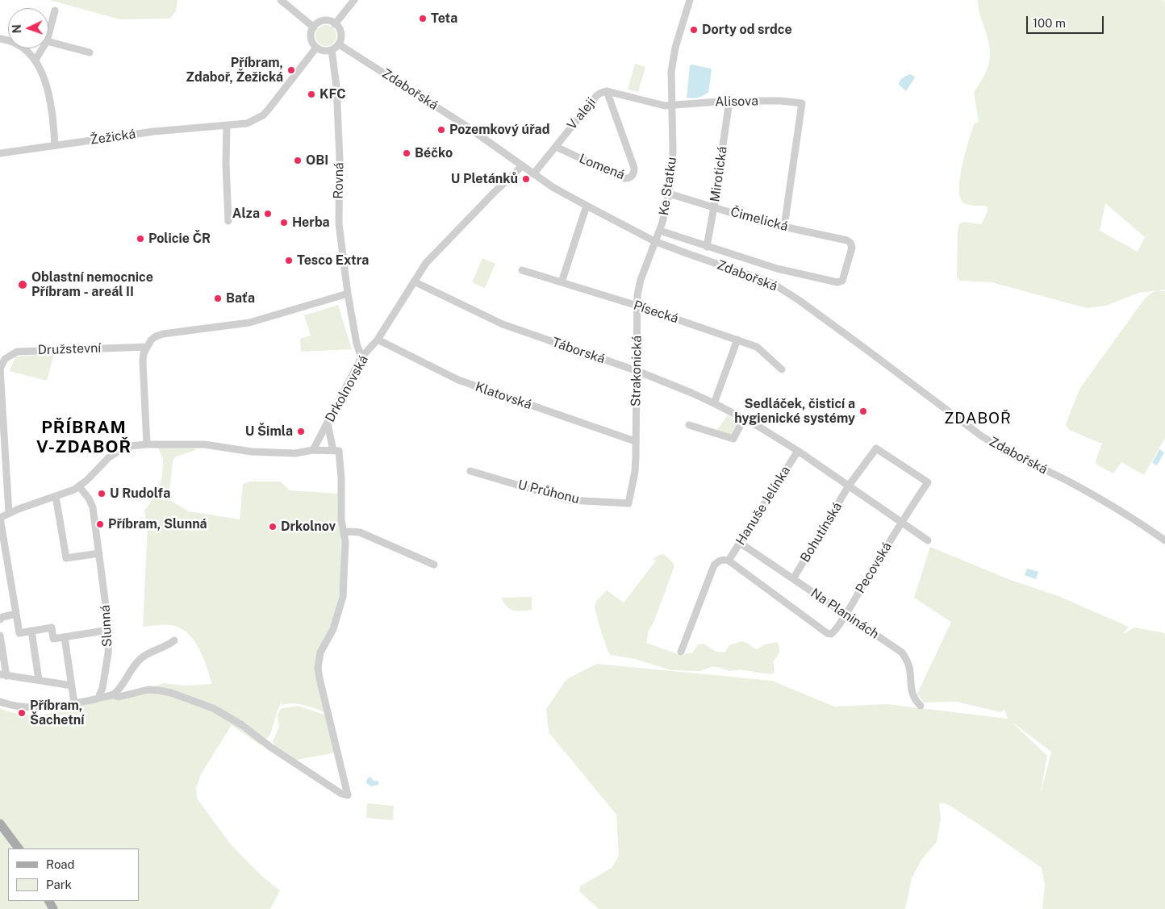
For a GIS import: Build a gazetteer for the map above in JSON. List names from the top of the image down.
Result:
{
  "streets": {
    "street": [
      "Zdabořská",
      "Alisova",
      "V aleji",
      "Žežická",
      "Lomená",
      "Mirotická",
      "Rovná",
      "Ke Statku",
      "Čimelická",
      "Písecká",
      "Družstevní",
      "Táborská",
      "Strakonická",
      "Drkolnovská",
      "Klatovská",
      "U Průhonu",
      "Hanuše Jelínka",
      "Bohutínská",
      "Pecovská",
      "Na Planinách",
      "Slunná"
    ]
  },
  "crossings": [
    ["Zdabořská", "V aleji"],
    ["Zdabořská", "Žežická"],
    ["Zdabořská", "Mirotická"],
    ["Zdabořská", "Rovná"],
    ["Zdabořská", "Ke Statku"],
    ["Zdabořská", "Čimelická"],
    ["Zdabořská", "Strakonická"],
    ["Zdabořská", "Drkolnovská"],
    ["Alisova", "V aleji"],
    ["Alisova", "Mirotická"],
    ["Alisova", "Ke Statku"],
    ["Alisova", "Čimelická"],
    ["V aleji", "Lomená"],
    ["V aleji", "Ke Statku"],
    ["Žežická", "Rovná"],
    ["Mirotická", "Čimelická"],
    ["Rovná", "Drkolnovská"],
    ["Ke Statku", "Čimelická"],
    ["Ke Statku", "Strakonická"],
    ["Písecká", "Strakonická"],
    ["Táborská", "Strakonická"],
    ["Táborská", "Drkolnovská"],
    ["Táborská", "Hanuše Jelínka"],
    ["Táborská", "Bohutínská"],
    ["Táborská", "Pecovská"],
    ["Strakonická", "Klatovská"],
    ["Strakonická", "U Průhonu"],
    ["Drkolnovská", "Klatovská"],
    ["Hanuše Jelínka", "Pecovská"],
    ["Hanuše Jelínka", "Na Planinách"],
    ["Bohutínská", "Na Planinách"],
    ["Pecovská", "Na Planinách"]
  ],
  "districts": ["ZDABOŘ", "PŘÍBRAM V-ZDABOŘ"],
  "places": [
    "Teta",
    "Dorty od srdce",
    "Příbram, Zdaboř, Žežická",
    "KFC",
    "Pozemkový úřad",
    "Béčko",
    "OBI",
    "U Pletánků",
    "Alza",
    "Herba",
    "Policie ČR",
    "Tesco Extra",
    "Oblastní nemocnice Příbram - areál II",
    "Baťa",
    "Sedláček, čisticí a hygienické systémy",
    "U Šimla",
    "U Rudolfa",
    "Příbram, Slunná",
    "Drkolnov",
    "Příbram, Šachetní"
  ],
  "legend": ["Road", "Park"],
  "scale_bar": "100 m",
  "north": "left"
}
